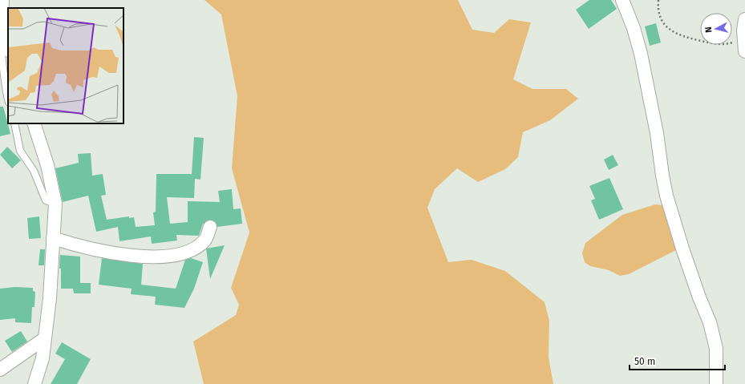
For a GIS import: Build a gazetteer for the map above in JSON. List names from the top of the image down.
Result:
{
  "scale_bar": "50 m",
  "north": "left"
}
